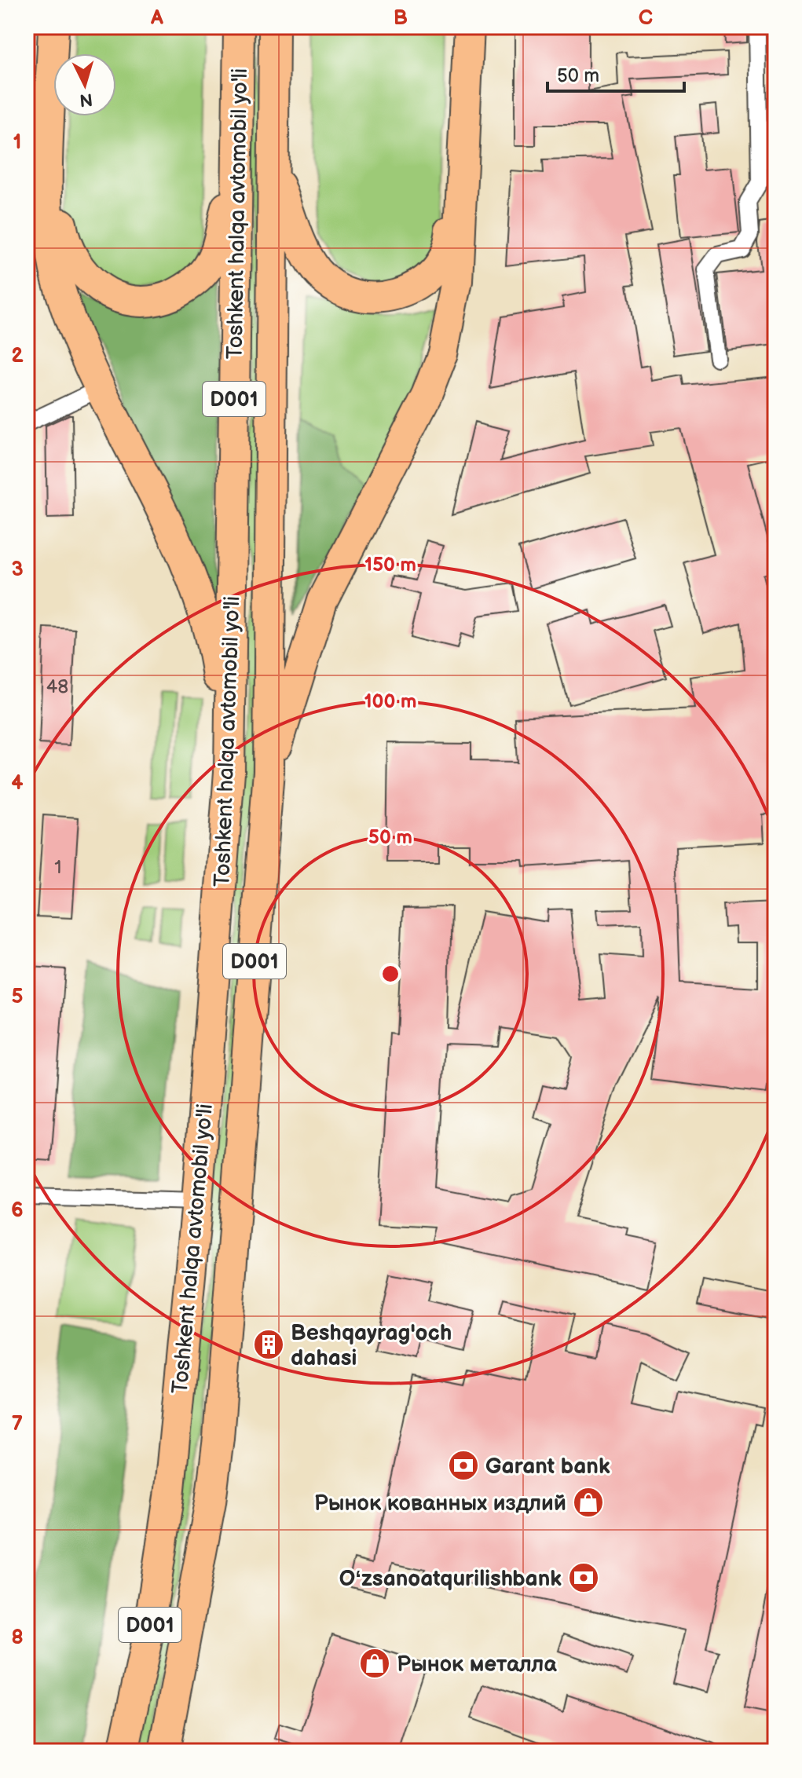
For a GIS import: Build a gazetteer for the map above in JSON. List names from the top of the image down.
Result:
{
  "streets": {
    "highway": ["Toshkent halqa avtomobil yo'li", "D001"]
  },
  "places": {
    "building": ["Beshqayrag'och dahasi"],
    "bank": ["Garant bank", "Oʻzsanoatqurilishbank"],
    "shop": ["Рынок кованных издлий", "Рынок металла"]
  },
  "house_numbers": ["48", "1"],
  "scale_bar": "50 m",
  "north": "bottom",
  "grid": {
    "columns": ["A", "B", "C"],
    "rows": [
      "1",
      "2",
      "3",
      "4",
      "5",
      "6",
      "7",
      "8"
    ]
  },
  "rings": ["150 m", "100 m", "50 m"]
}
